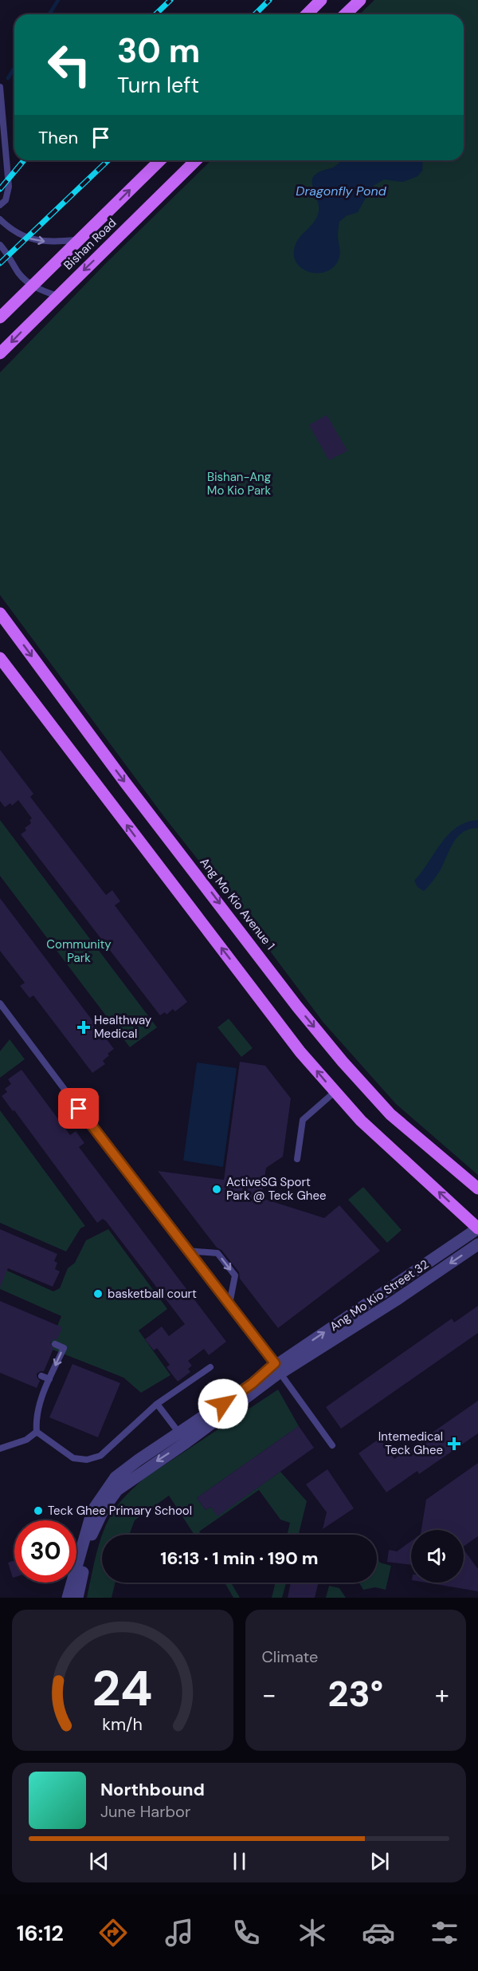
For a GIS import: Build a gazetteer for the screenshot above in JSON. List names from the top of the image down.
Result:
{
  "streets": {
    "main road": ["Bishan Road", "Ang Mo Kio Avenue 1"],
    "street": ["Ang Mo Kio Street 32"]
  },
  "water": ["Dragonfly Pond"],
  "parks": ["Bishan-Ang Mo Kio Park", "Community Park"],
  "places": {
    "health": ["Healthway Medical", "Intemedical Teck Ghee"],
    "other": ["ActiveSG Sport Park @ Teck Ghee", "basketball court", "Teck Ghee Primary School"]
  },
  "page": {
    "turn": ["30 m", "Turn left"],
    "then": "Then",
    "limit": "30",
    "trip": "16:13 · 1 min · 190 m",
    "tile": "Climate",
    "heat": ["−", "23°", "+"],
    "song": ["Northbound", "June Harbor"],
    "tabs": "16:12",
    "gauge": ["24", "km/h"]
  }
}
